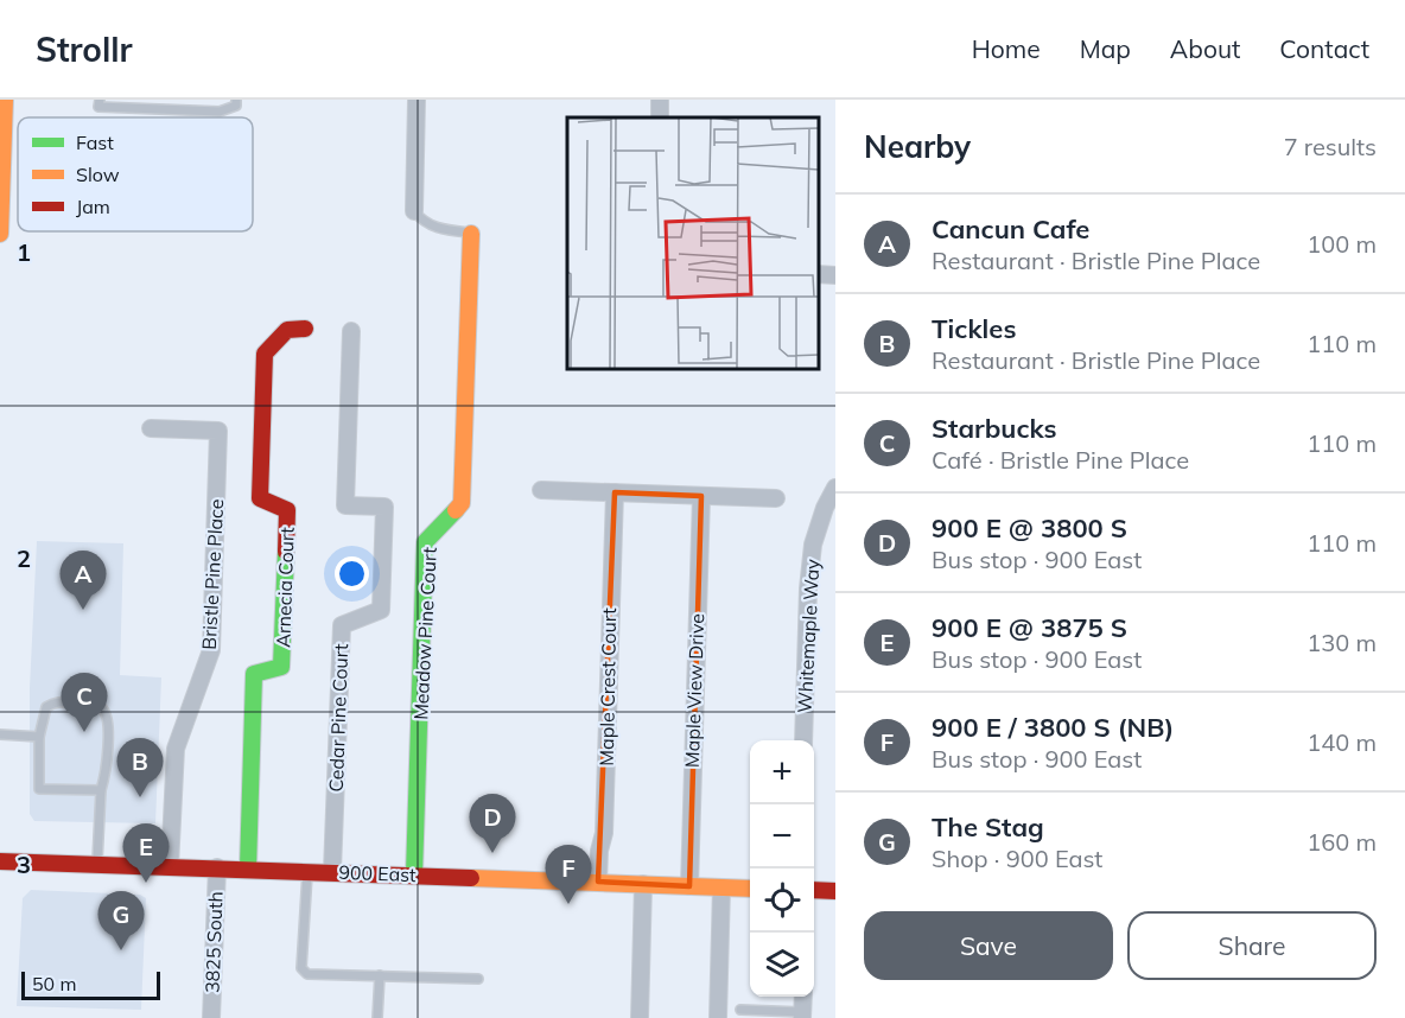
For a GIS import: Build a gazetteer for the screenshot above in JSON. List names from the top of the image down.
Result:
{
  "streets": {
    "street": [
      "Bristle Pine Place",
      "Arnecia Court",
      "Meadow Pine Court",
      "Whitemaple Way",
      "Maple Crest Court",
      "Maple View Drive",
      "Cedar Pine Court",
      "900 East",
      "3825 South"
    ]
  },
  "crossings": [
    ["Bristle Pine Place", "900 East"],
    ["Arnecia Court", "900 East"],
    ["Meadow Pine Court", "900 East"],
    ["Maple Crest Court", "900 East"],
    ["Maple View Drive", "900 East"],
    ["Cedar Pine Court", "900 East"],
    ["900 East", "3825 South"]
  ],
  "legend": ["Fast", "Slow", "Jam"],
  "scale_bar": "50 m",
  "page": {
    "header": "Strollr",
    "nav": [
      "Home",
      "Map",
      "About",
      "Contact"
    ],
    "heading": ["Nearby", "7 results"],
    "list": [
      {
        "mark": "A",
        "name": "Cancun Cafe",
        "note": "Restaurant · Bristle Pine Place",
        "value": "100 m"
      },
      {
        "mark": "B",
        "name": "Tickles",
        "note": "Restaurant · Bristle Pine Place",
        "value": "110 m"
      },
      {
        "mark": "C",
        "name": "Starbucks",
        "note": "Café · Bristle Pine Place",
        "value": "110 m"
      },
      {
        "mark": "D",
        "name": "900 E @ 3800 S",
        "note": "Bus stop · 900 East",
        "value": "110 m"
      },
      {
        "mark": "E",
        "name": "900 E @ 3875 S",
        "note": "Bus stop · 900 East",
        "value": "130 m"
      },
      {
        "mark": "F",
        "name": "900 E / 3800 S (NB)",
        "note": "Bus stop · 900 East",
        "value": "140 m"
      },
      {
        "mark": "G",
        "name": "The Stag",
        "note": "Shop · 900 East",
        "value": "160 m"
      }
    ],
    "pins": [
      "A",
      "C",
      "B",
      "D",
      "E",
      "F",
      "G"
    ],
    "map_buttons": ["+", "−"],
    "buttons": ["Save", "Share"],
    "scale": "50 m"
  },
  "grid": {
    "rows": ["1", "2", "3"]
  }
}
